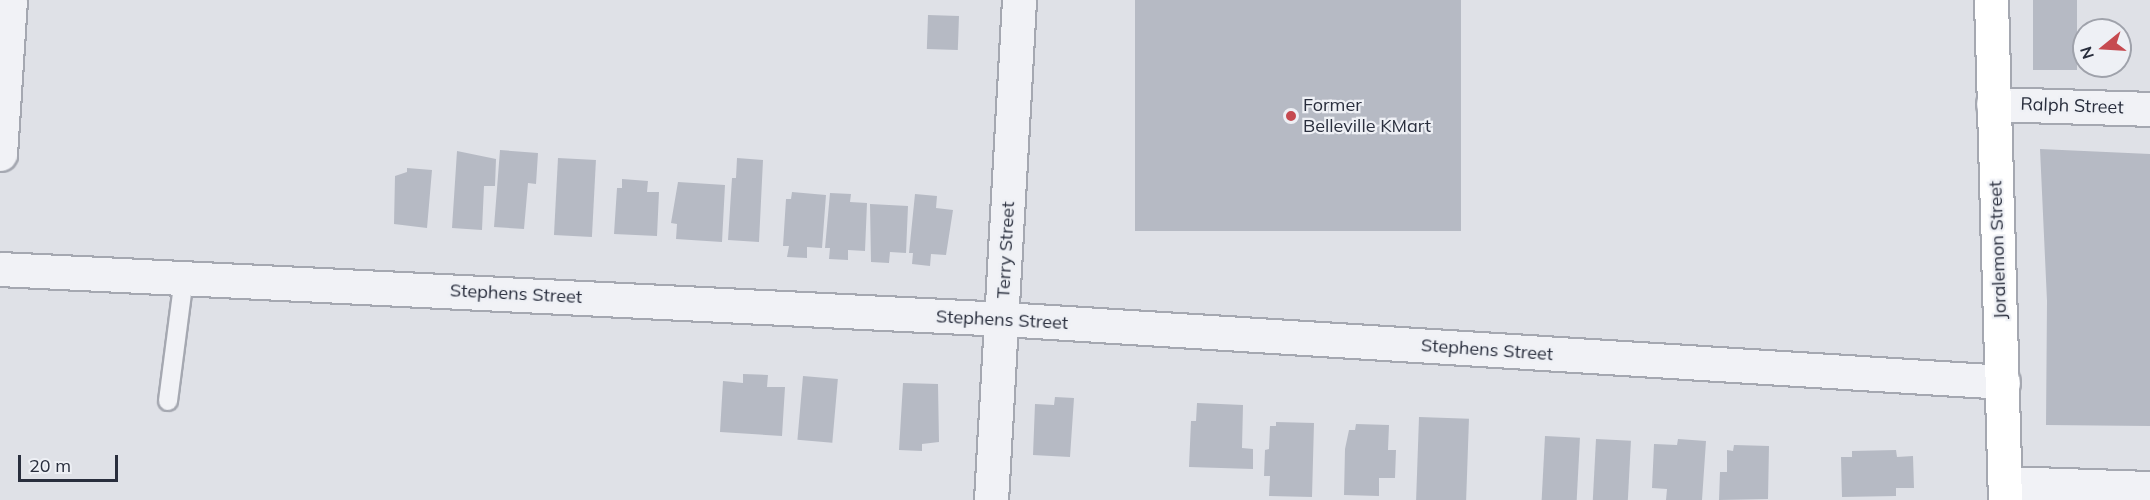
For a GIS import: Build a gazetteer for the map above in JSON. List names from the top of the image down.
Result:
{
  "streets": {
    "street": [
      "Ralph Street",
      "Terry Street",
      "Joralemon Street",
      "Stephens Street"
    ]
  },
  "crossings": [
    ["Ralph Street", "Joralemon Street"],
    ["Terry Street", "Stephens Street"],
    ["Joralemon Street", "Stephens Street"]
  ],
  "places": ["Former Belleville KMart"],
  "scale_bar": "20 m",
  "north": "left"
}
